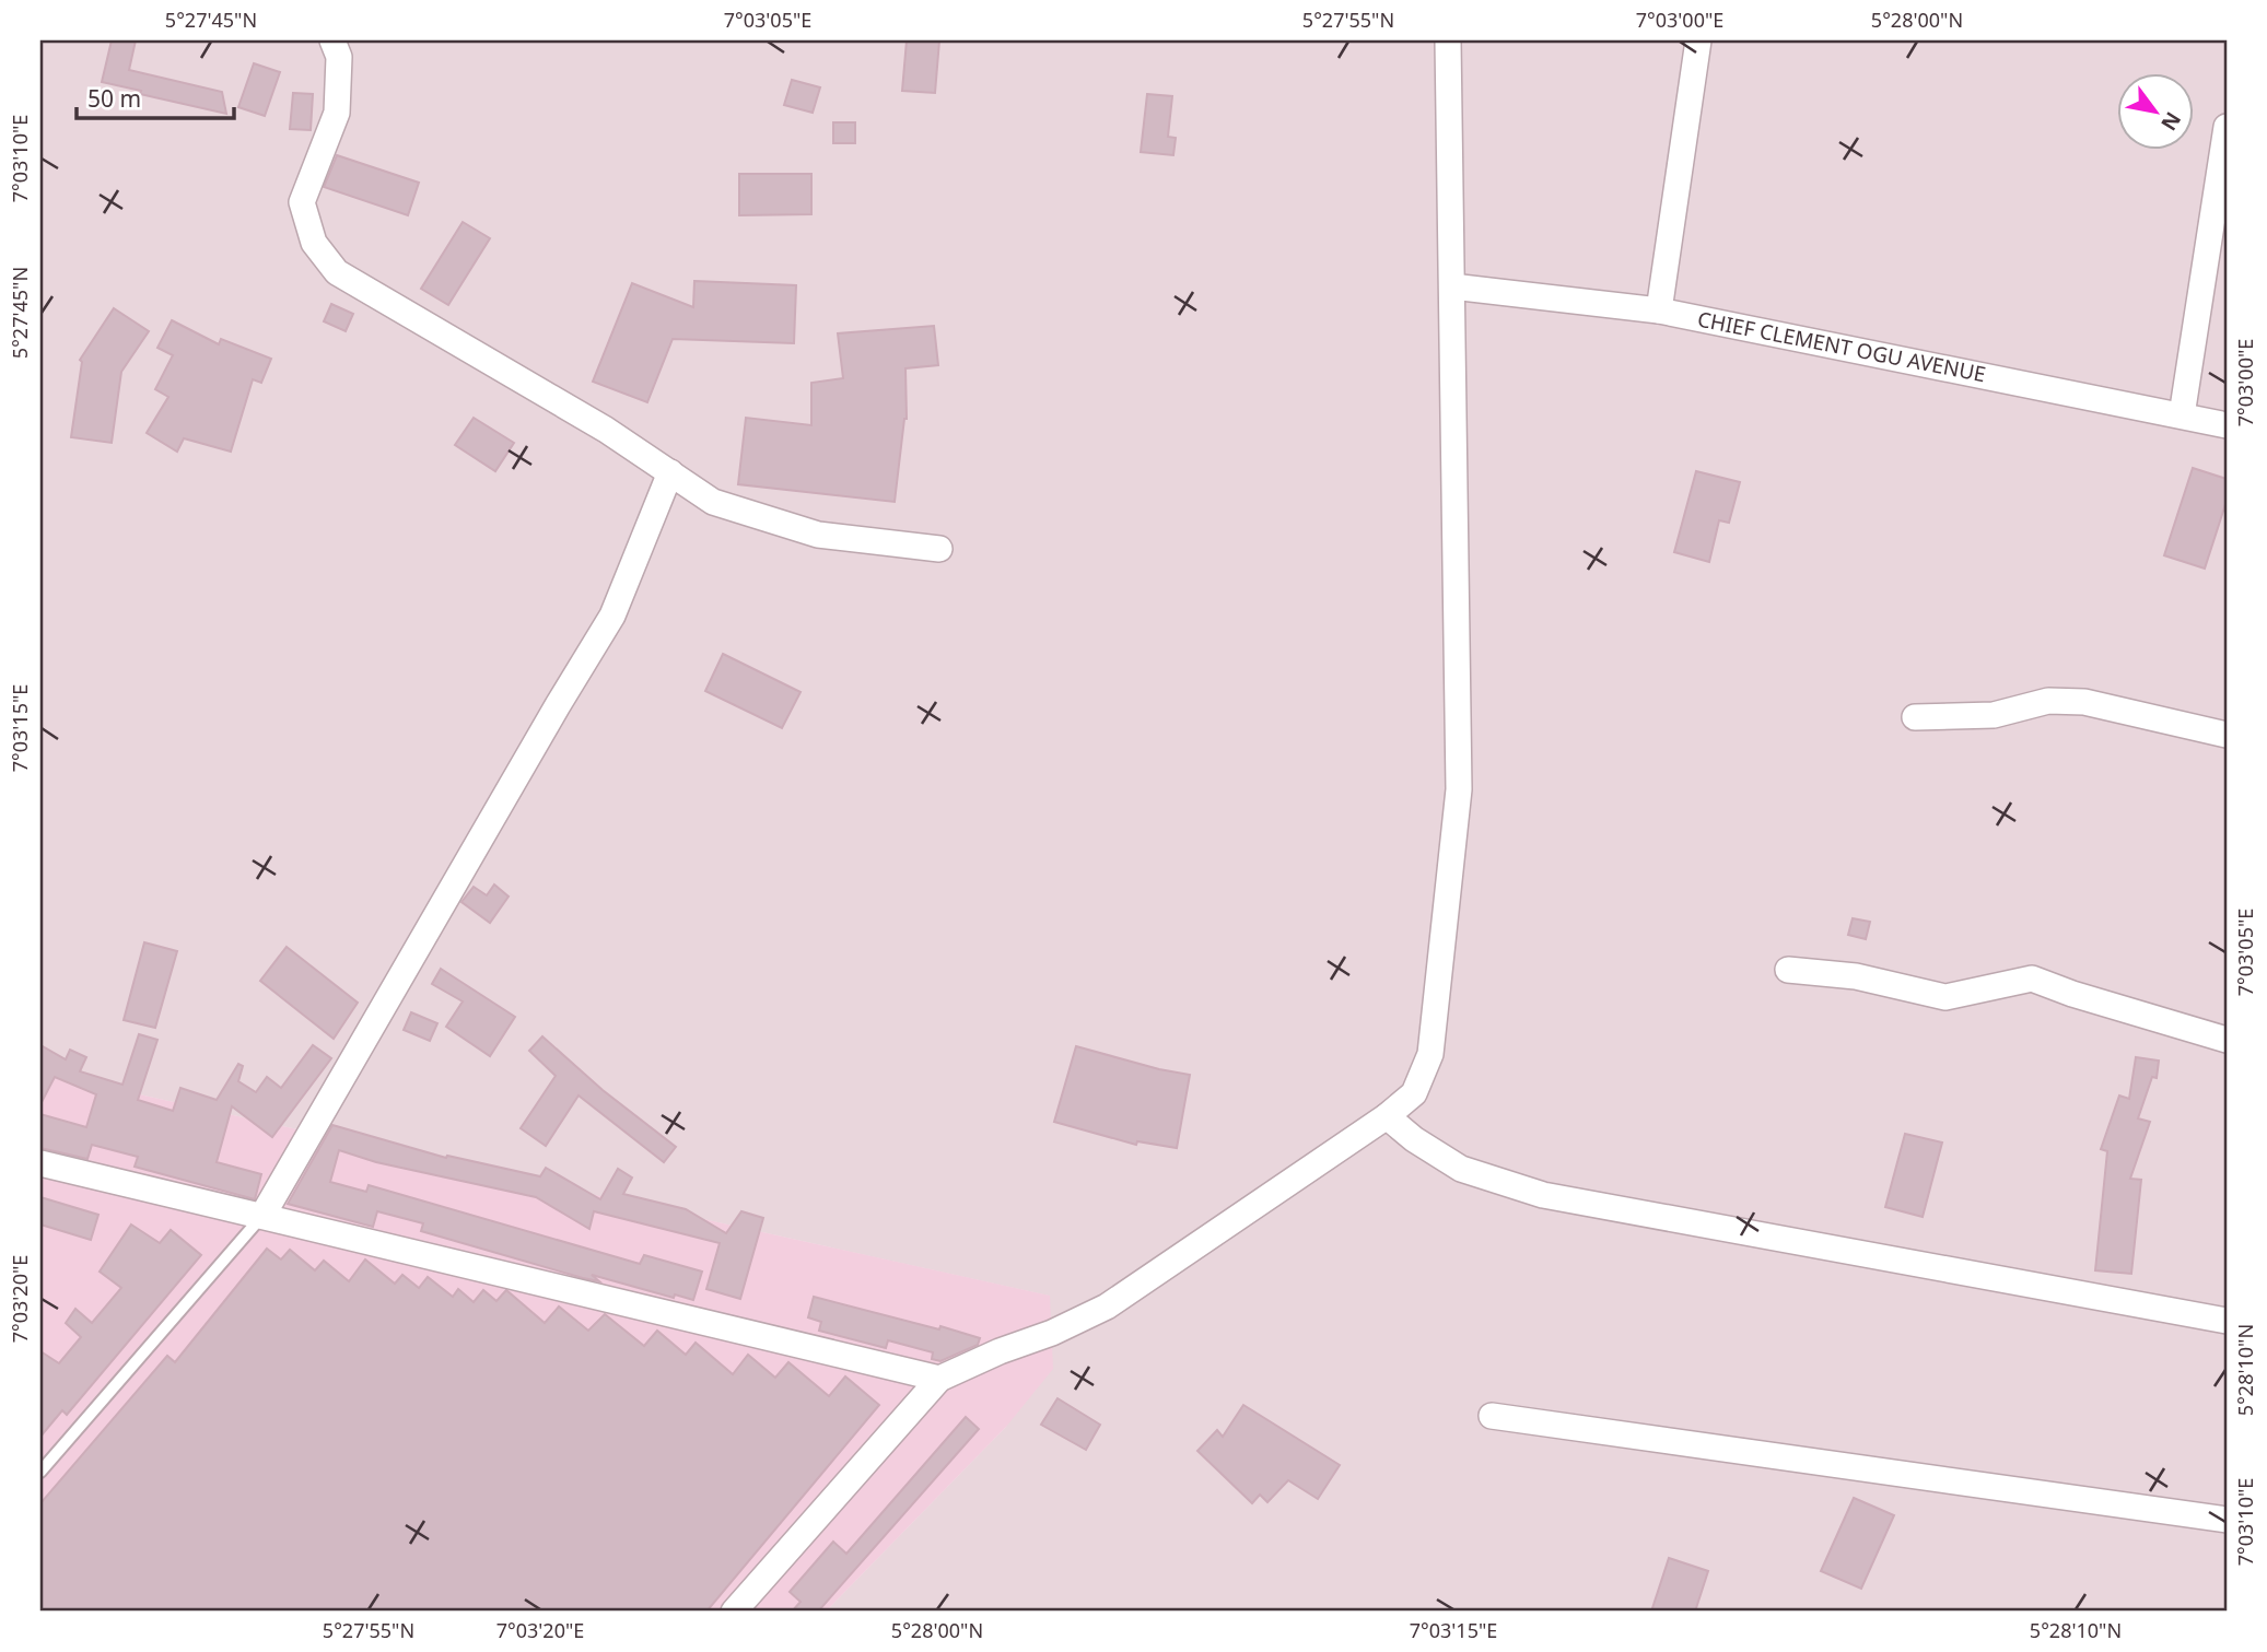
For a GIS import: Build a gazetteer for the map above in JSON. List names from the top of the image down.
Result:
{
  "streets": {
    "street": ["CHIEF CLEMENT OGU AVENUE"]
  },
  "scale_bar": "50 m",
  "north": "bottom right",
  "coordinates": [
    "5°27'45\"N",
    "7°03'05\"E",
    "5°27'55\"N",
    "7°03'00\"E",
    "5°28'00\"N",
    "7°03'10\"E",
    "7°03'15\"E",
    "7°03'20\"E",
    "5°28'10\"N"
  ]
}
